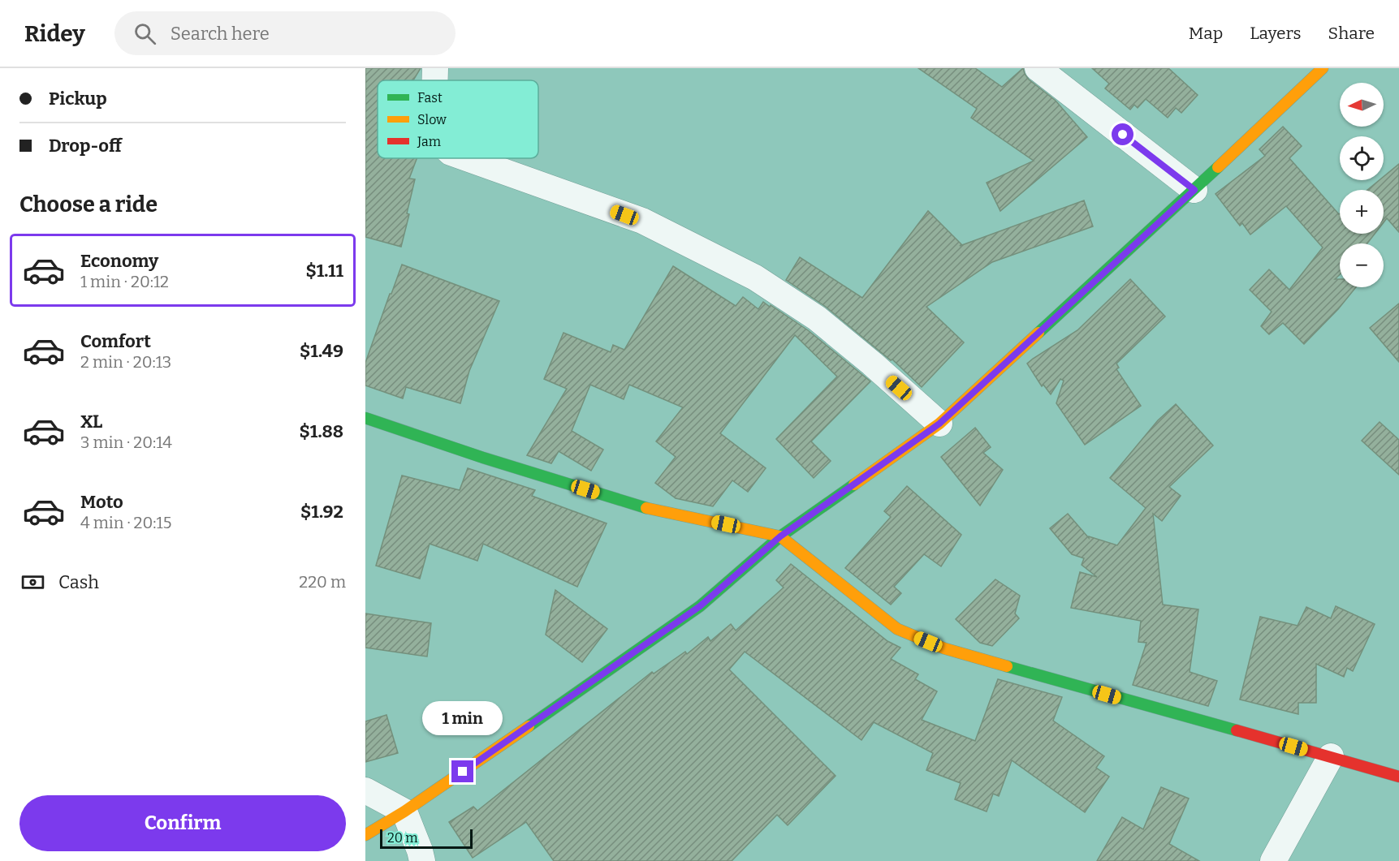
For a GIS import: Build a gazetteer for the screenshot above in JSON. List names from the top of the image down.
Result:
{
  "legend": ["Fast", "Slow", "Jam"],
  "scale_bar": "20 m",
  "north": "left",
  "page": {
    "header": "Ridey",
    "search": "Search here",
    "nav": ["Map", "Layers", "Share"],
    "banner": ["Pickup", "Drop-off"],
    "map_buttons": ["+", "−"],
    "heading": "Choose a ride",
    "list": [
      {
        "name": "Economy",
        "note": "1 min · 20:12",
        "value": "$1.11"
      },
      {
        "name": "Comfort",
        "note": "2 min · 20:13",
        "value": "$1.49"
      },
      {
        "name": "XL",
        "note": "3 min · 20:14",
        "value": "$1.88"
      },
      {
        "name": "Moto",
        "note": "4 min · 20:15",
        "value": "$1.92"
      }
    ],
    "pay": ["Cash", "220 m"],
    "bubble": "1 min",
    "buttons": "Confirm",
    "scale": "20 m"
  }
}
